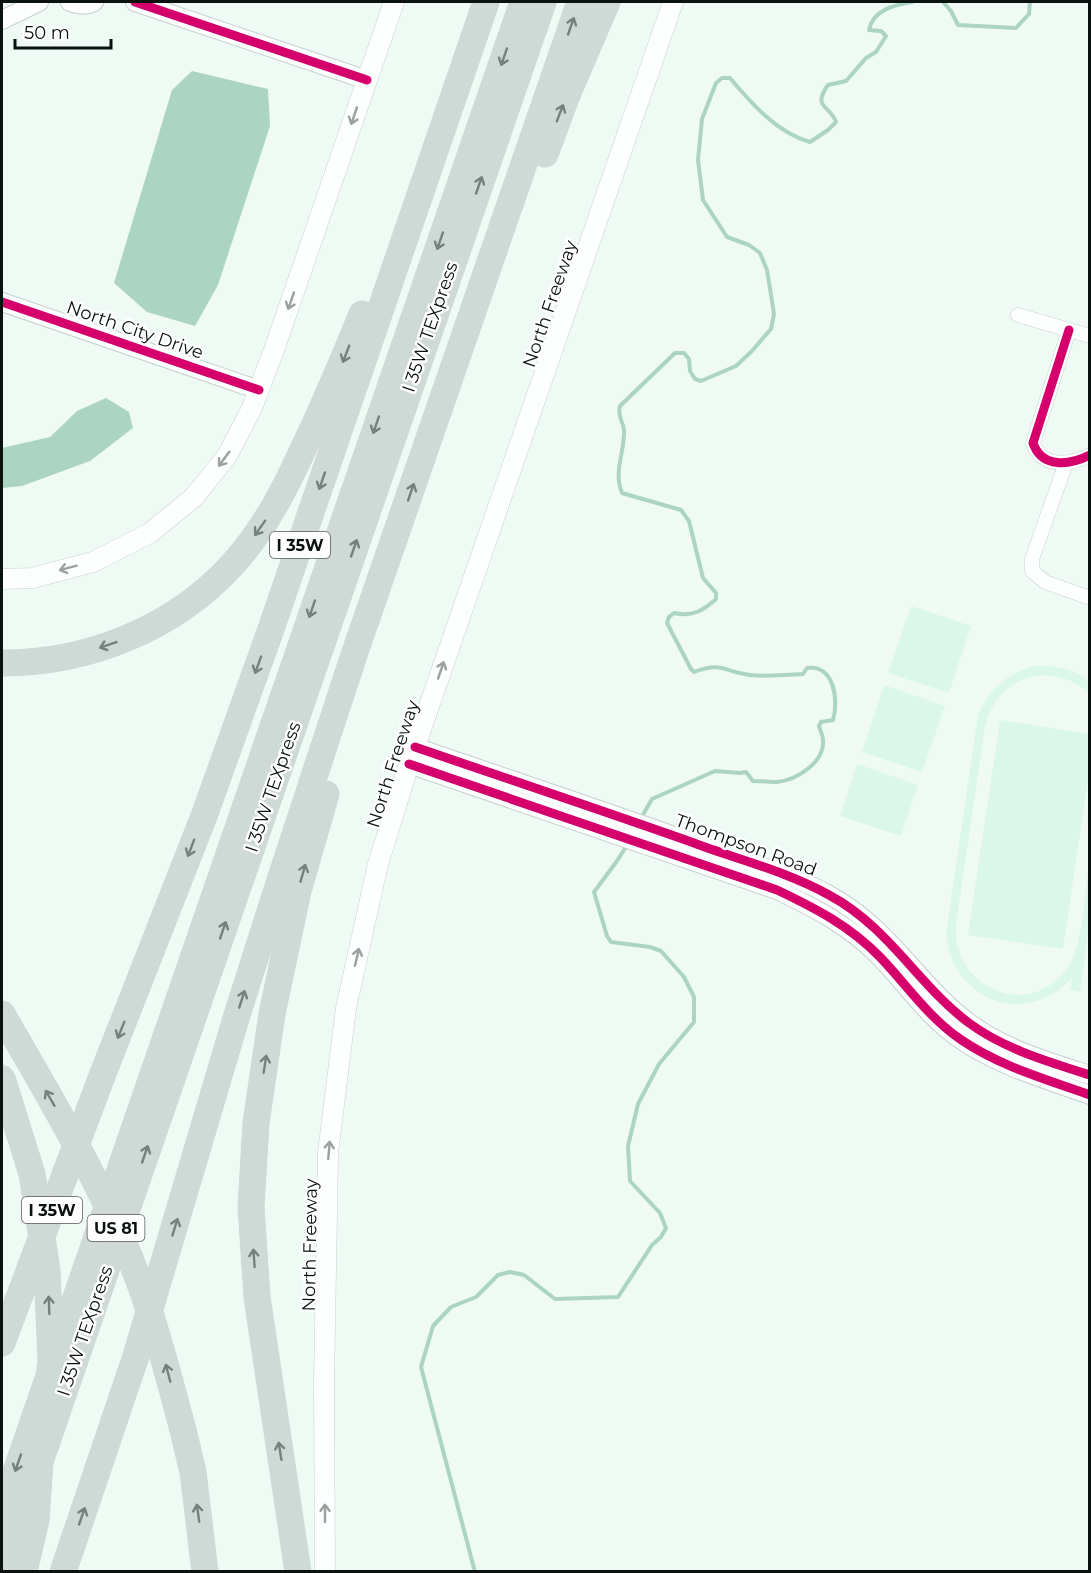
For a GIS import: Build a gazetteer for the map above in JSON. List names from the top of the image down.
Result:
{
  "streets": {
    "highway": ["I 35W TEXpress", "I 35W", "US 81"],
    "main road": ["North Freeway"],
    "street": ["North City Drive", "Thompson Road"]
  },
  "crossings": [
    ["North Freeway", "Thompson Road"]
  ],
  "one_way": ["North Freeway"],
  "scale_bar": "50 m"
}
